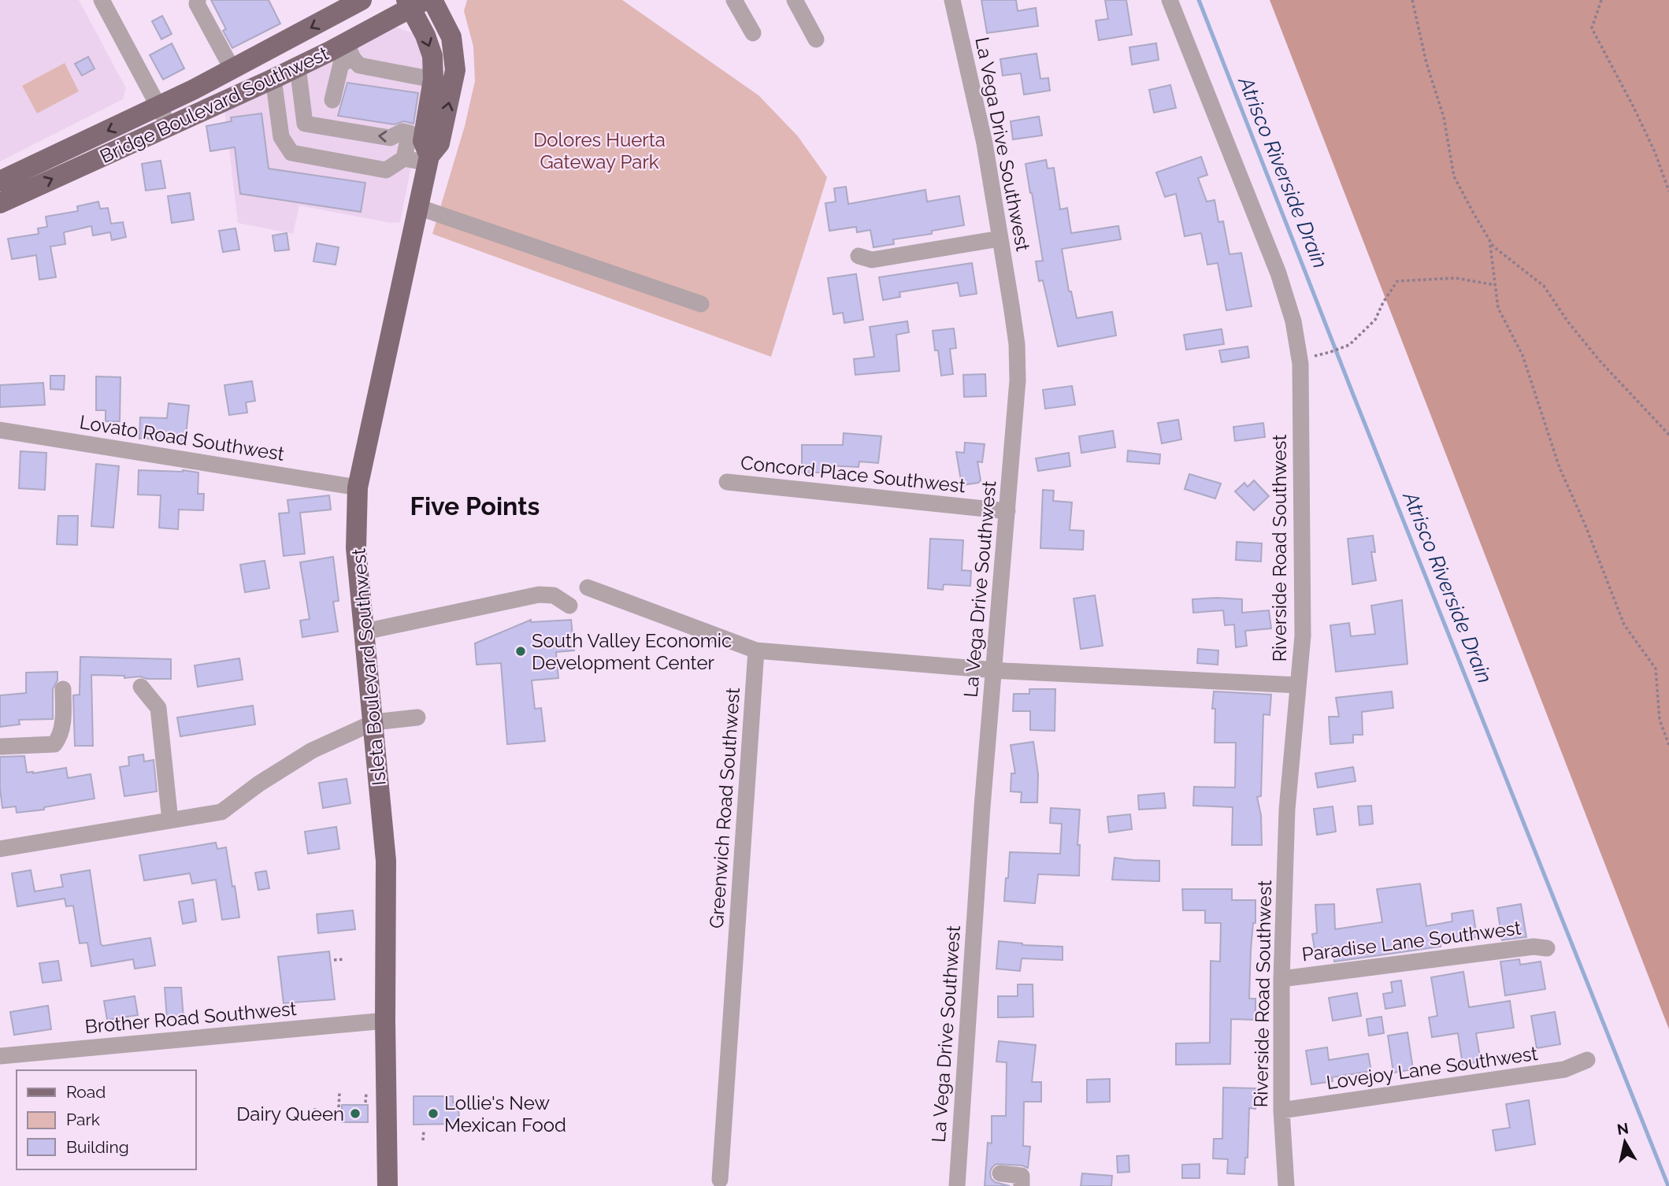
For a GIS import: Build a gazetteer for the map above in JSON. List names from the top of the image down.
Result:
{
  "streets": {
    "main road": ["Bridge Boulevard Southwest", "Isleta Boulevard Southwest"],
    "street": [
      "La Vega Drive Southwest",
      "Lovato Road Southwest",
      "Concord Place Southwest",
      "Riverside Road Southwest",
      "Greenwich Road Southwest",
      "Paradise Lane Southwest",
      "Brother Road Southwest",
      "Lovejoy Lane Southwest"
    ]
  },
  "crossings": [
    ["Bridge Boulevard Southwest", "Isleta Boulevard Southwest"],
    ["La Vega Drive Southwest", "Concord Place Southwest"],
    ["Lovato Road Southwest", "Isleta Boulevard Southwest"],
    ["Riverside Road Southwest", "Paradise Lane Southwest"],
    ["Riverside Road Southwest", "Lovejoy Lane Southwest"],
    ["Isleta Boulevard Southwest", "Brother Road Southwest"]
  ],
  "districts": ["Five Points"],
  "water": ["Atrisco Riverside Drain"],
  "parks": ["Dolores Huerta Gateway Park"],
  "places": ["South Valley Economic Development Center", "Dairy Queen", "Lollie's New Mexican Food"],
  "legend": ["Road", "Park", "Building"],
  "north": "top"
}
